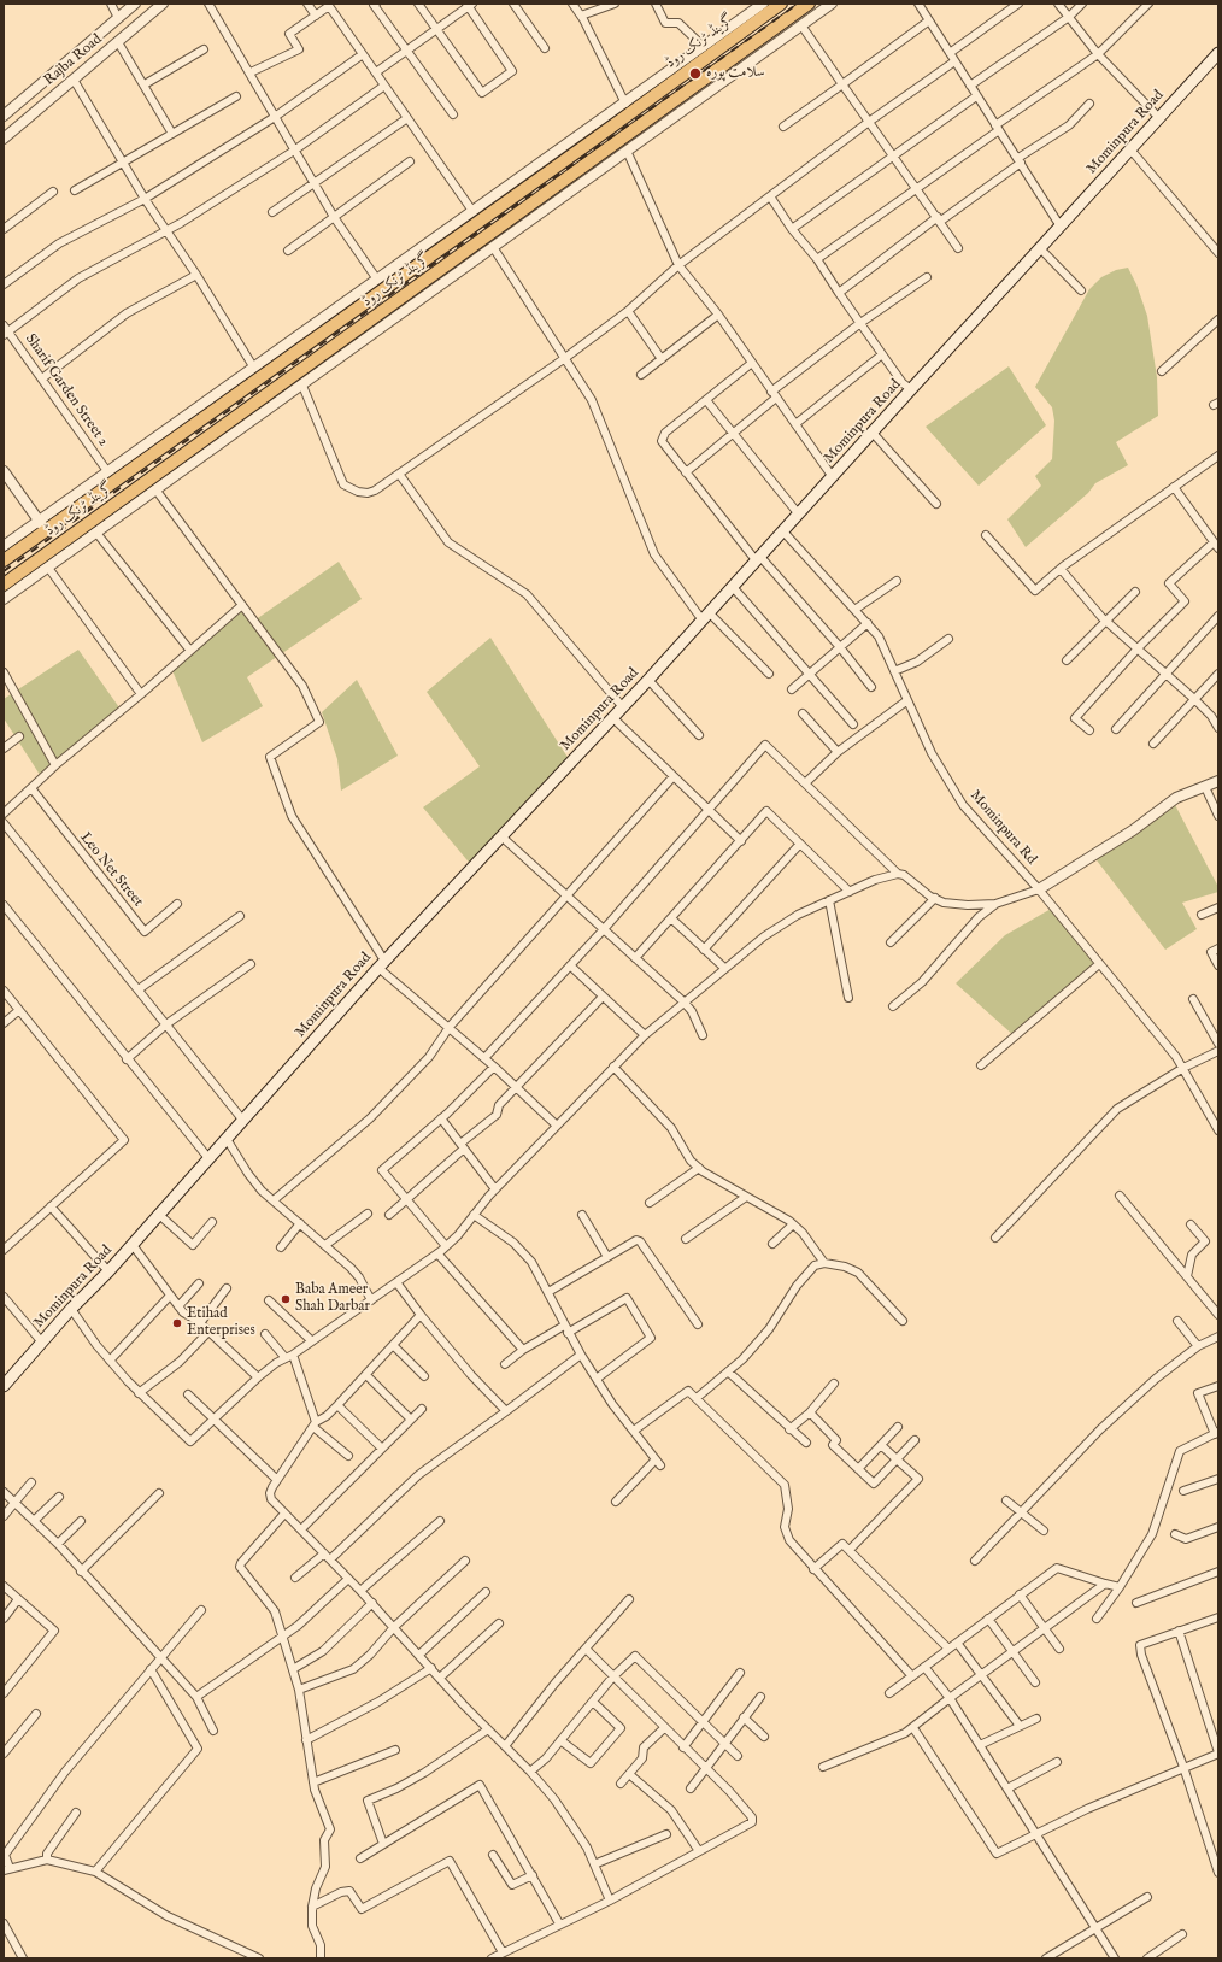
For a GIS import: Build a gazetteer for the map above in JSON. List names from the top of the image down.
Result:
{
  "streets": {
    "main road": ["گرینڈ ٹرنک روڈ", "Mominpura Road"],
    "street": [
      "Rajba Road",
      "Sharif Garden Street 2",
      "Mominpura Rd",
      "Leo Net Street"
    ]
  },
  "crossings": [
    ["Mominpura Road", "Mominpura Rd"]
  ],
  "places": ["سلامت پورہ", "Baba Ameer Shah Darbar", "Etihad Enterprises"]
}
